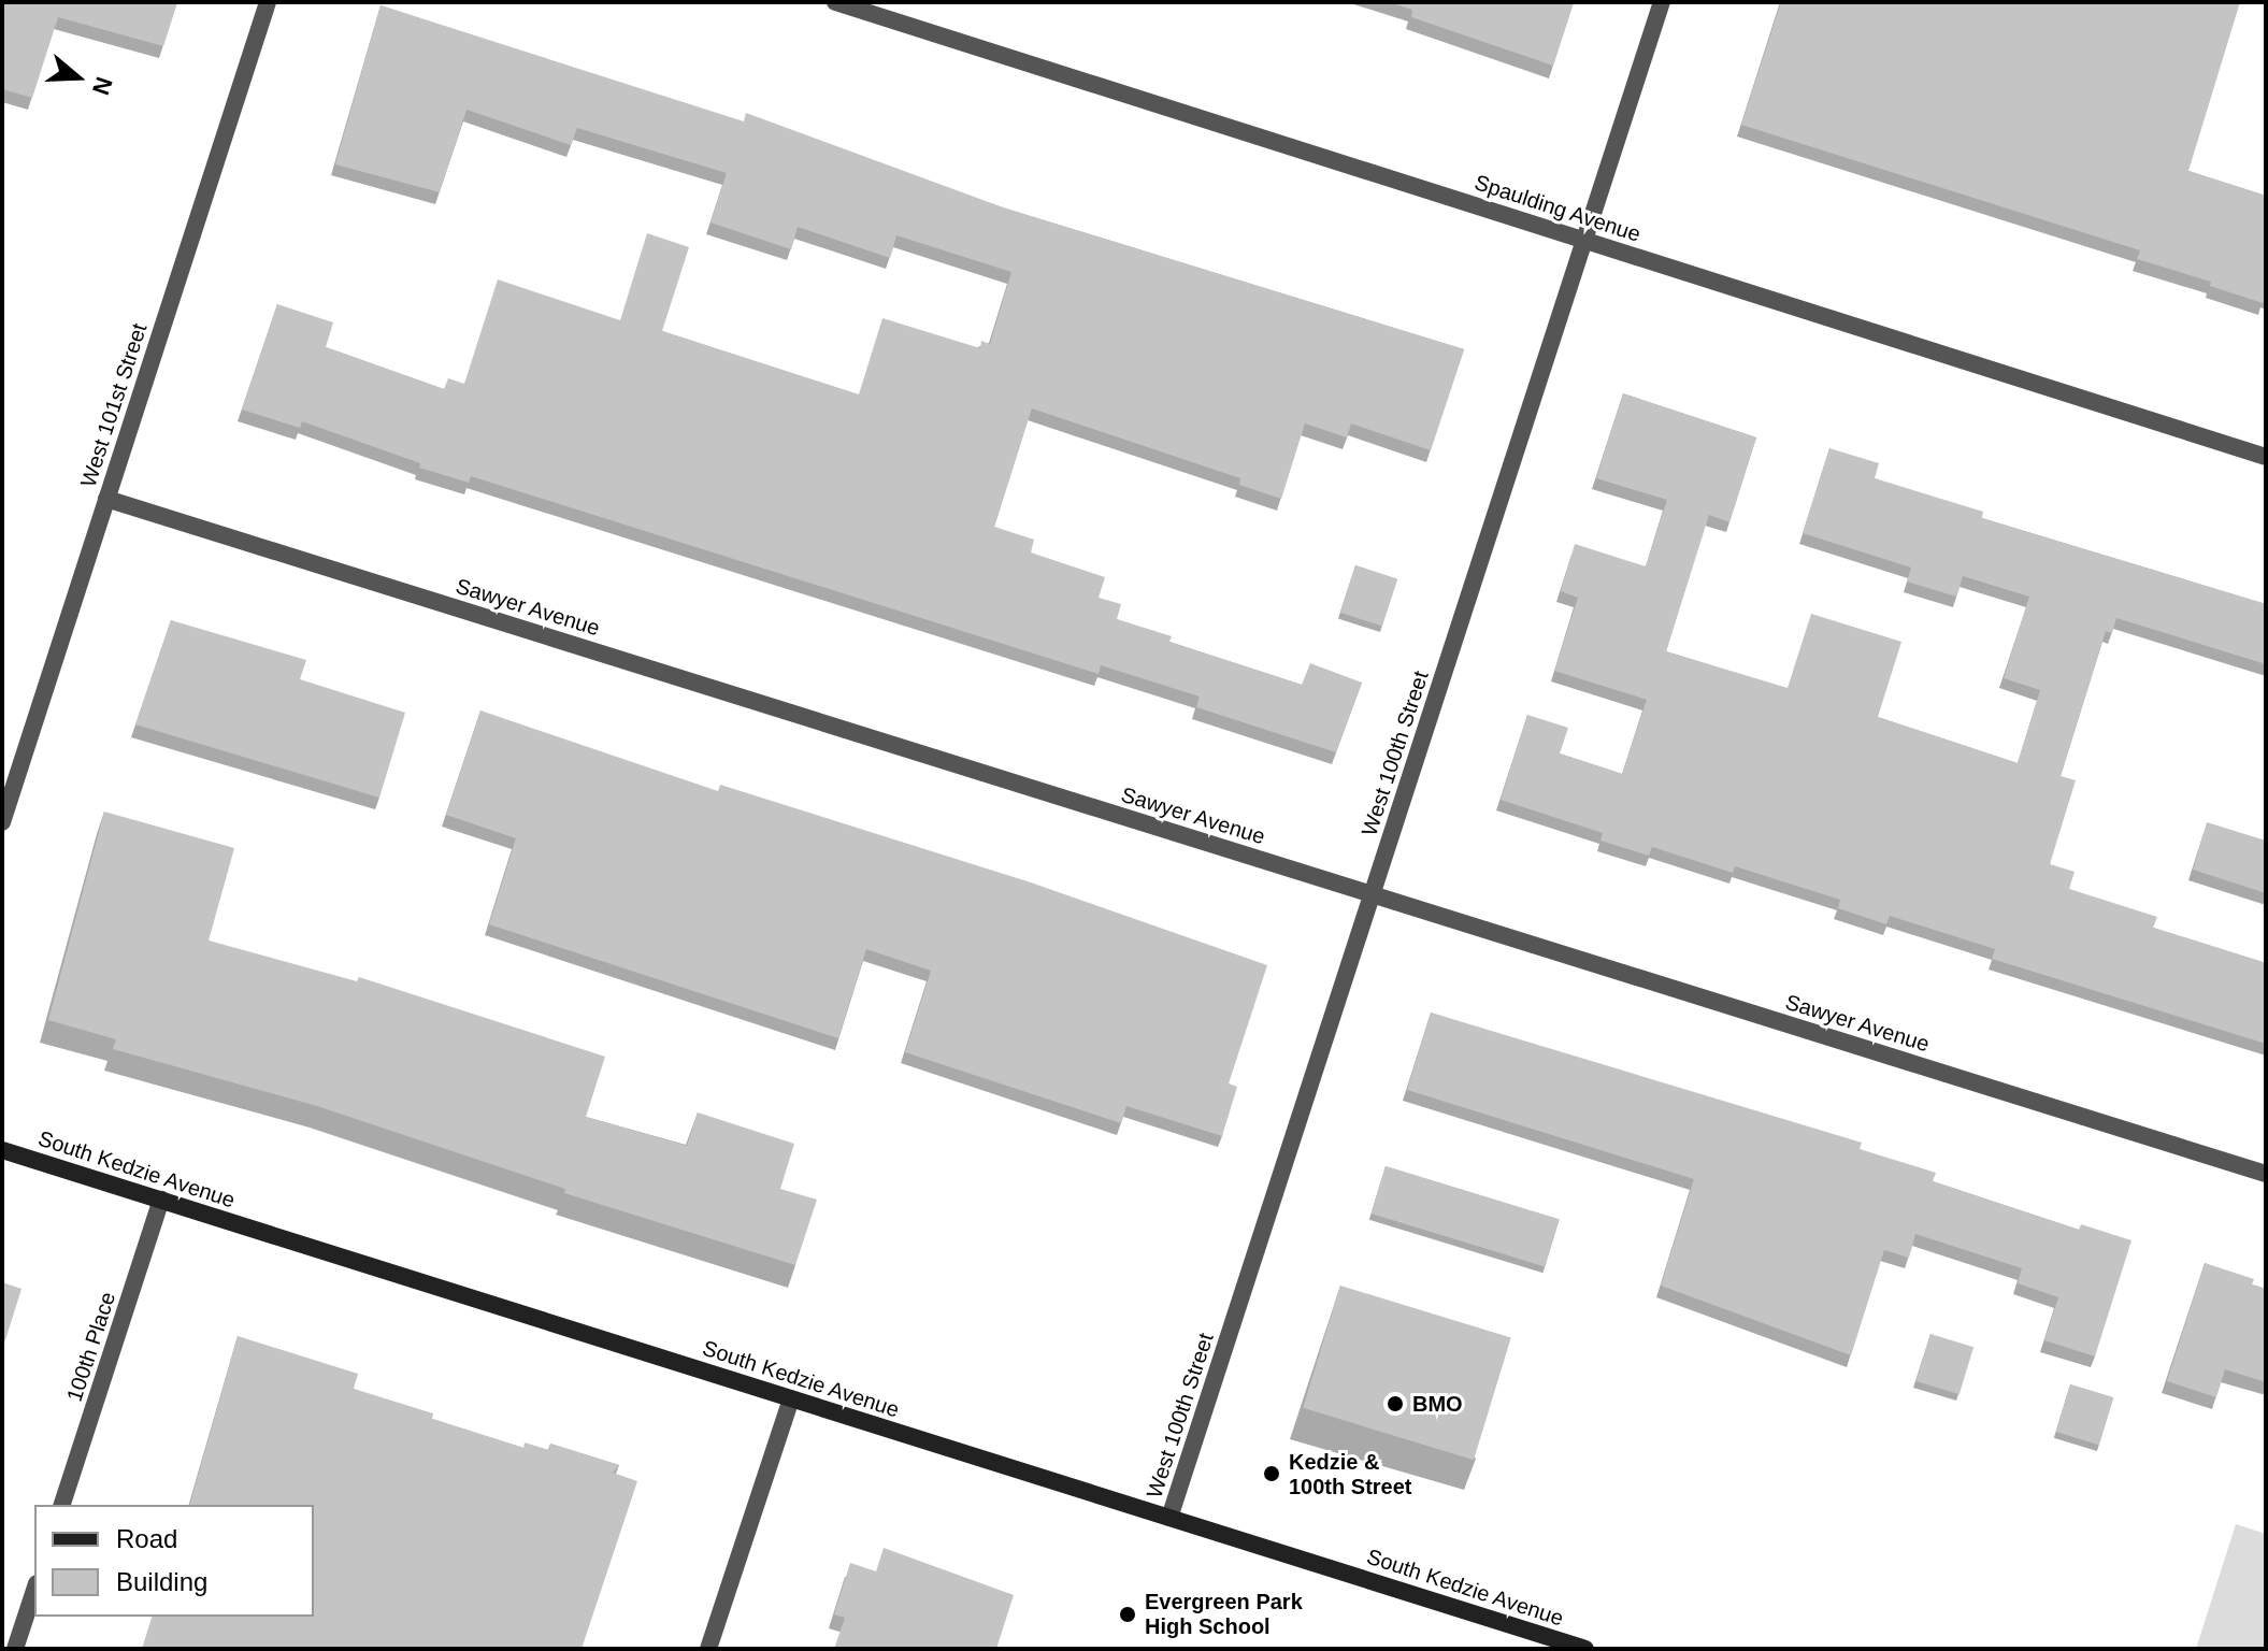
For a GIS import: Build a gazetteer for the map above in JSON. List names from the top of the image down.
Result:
{
  "streets": {
    "main road": ["South Kedzie Avenue"],
    "street": [
      "Spaulding Avenue",
      "West 101st Street",
      "Sawyer Avenue",
      "West 100th Street",
      "100th Place"
    ]
  },
  "crossings": [
    ["Spaulding Avenue", "West 100th Street"],
    ["West 101st Street", "Sawyer Avenue"],
    ["Sawyer Avenue", "West 100th Street"],
    ["West 100th Street", "South Kedzie Avenue"],
    ["South Kedzie Avenue", "100th Place"]
  ],
  "places": ["BMO", "Kedzie & 100th Street", "Evergreen Park High School"],
  "legend": ["Road", "Building"],
  "north": "right"
}
